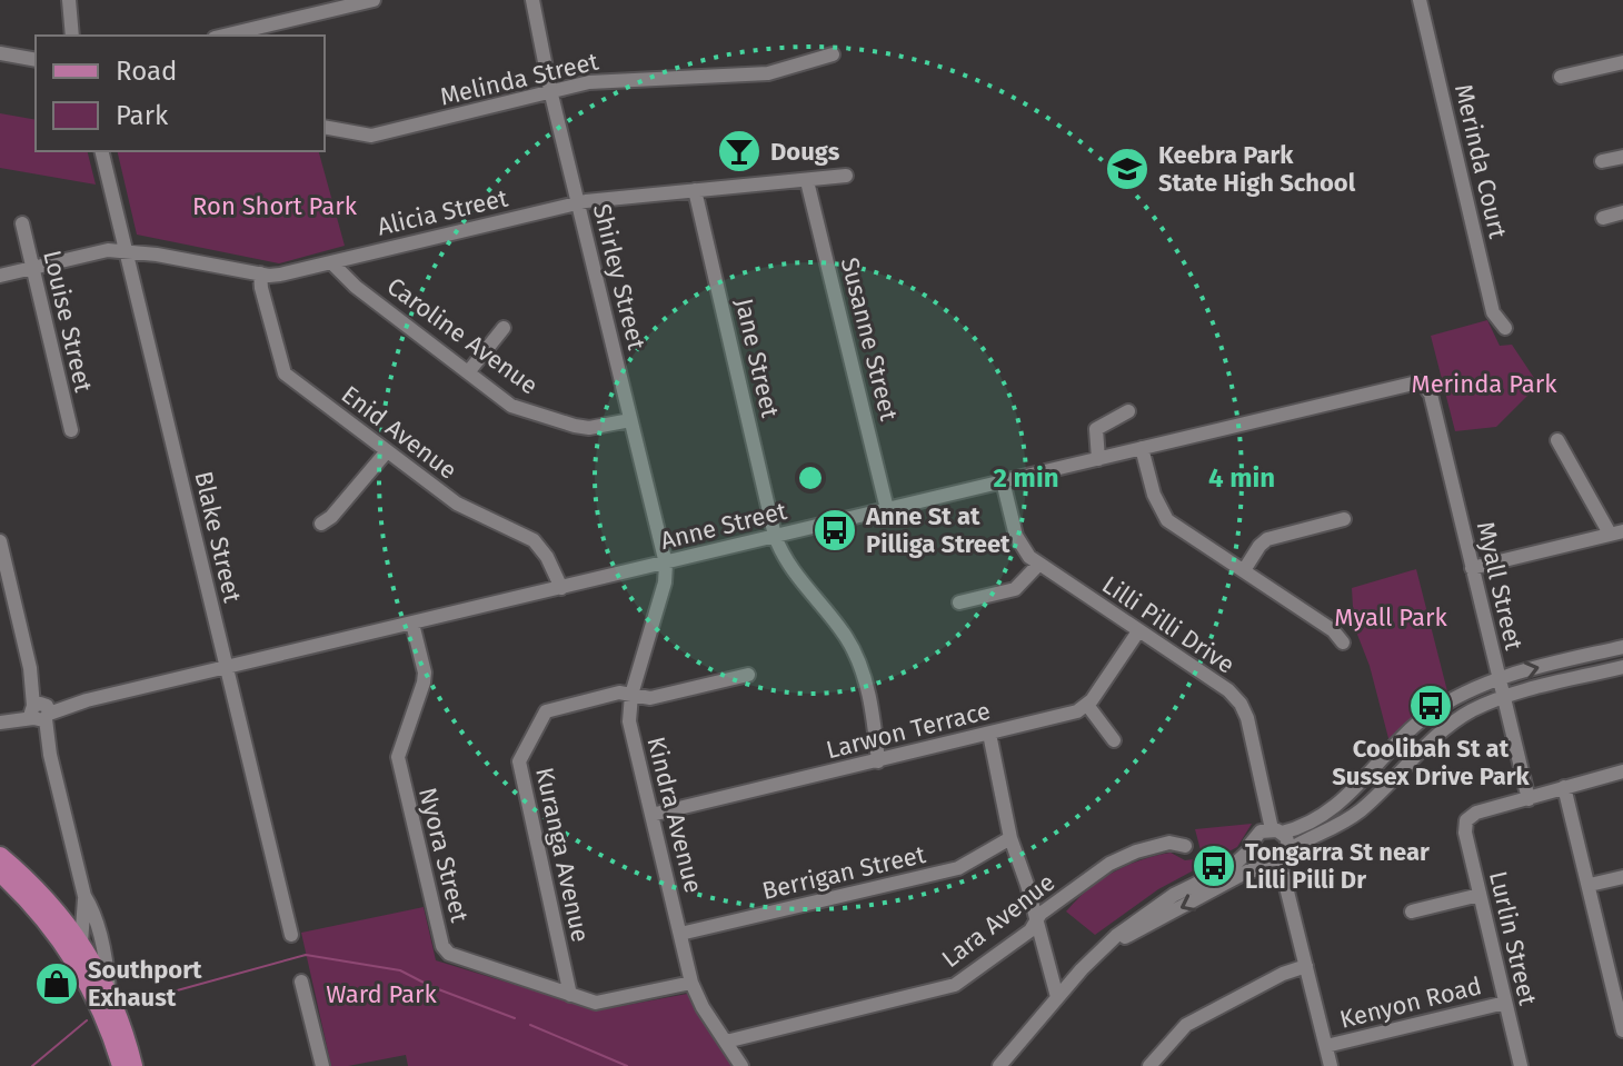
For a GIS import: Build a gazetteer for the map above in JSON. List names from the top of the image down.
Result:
{
  "streets": {
    "street": [
      "Melinda Street",
      "Merinda Court",
      "Alicia Street",
      "Shirley Street",
      "Louise Street",
      "Caroline Avenue",
      "Susanne Street",
      "Jane Street",
      "Enid Avenue",
      "Anne Street",
      "Blake Street",
      "Myall Street",
      "Lilli Pilli Drive",
      "Larwon Terrace",
      "Kindra Avenue",
      "Nyora Street",
      "Kuranga Avenue",
      "Berrigan Street",
      "Lara Avenue",
      "Lurlin Street",
      "Kenyon Road"
    ]
  },
  "crossings": [
    ["Melinda Street", "Shirley Street"],
    ["Alicia Street", "Shirley Street"],
    ["Alicia Street", "Louise Street"],
    ["Alicia Street", "Caroline Avenue"],
    ["Alicia Street", "Susanne Street"],
    ["Alicia Street", "Jane Street"],
    ["Alicia Street", "Enid Avenue"],
    ["Alicia Street", "Blake Street"],
    ["Shirley Street", "Caroline Avenue"],
    ["Shirley Street", "Anne Street"],
    ["Shirley Street", "Kindra Avenue"],
    ["Susanne Street", "Anne Street"],
    ["Jane Street", "Anne Street"],
    ["Jane Street", "Larwon Terrace"],
    ["Enid Avenue", "Anne Street"],
    ["Anne Street", "Blake Street"],
    ["Anne Street", "Myall Street"],
    ["Anne Street", "Lilli Pilli Drive"],
    ["Anne Street", "Kindra Avenue"],
    ["Anne Street", "Nyora Street"],
    ["Myall Street", "Lurlin Street"],
    ["Larwon Terrace", "Kindra Avenue"],
    ["Kindra Avenue", "Nyora Street"],
    ["Kindra Avenue", "Kuranga Avenue"],
    ["Kindra Avenue", "Berrigan Street"],
    ["Kindra Avenue", "Lara Avenue"],
    ["Nyora Street", "Kuranga Avenue"],
    ["Lurlin Street", "Kenyon Road"]
  ],
  "parks": [
    "Ron Short Park",
    "Merinda Park",
    "Myall Park",
    "Ward Park"
  ],
  "places": {
    "bar": ["Dougs"],
    "school or university": ["Keebra Park State High School"],
    "bus stop": ["Anne St at Pilliga Street", "Coolibah St at Sussex Drive Park", "Tongarra St near Lilli Pilli Dr"],
    "shop": ["Southport Exhaust"]
  },
  "legend": ["Road", "Park"],
  "rings": ["2 min", "4 min"]
}
